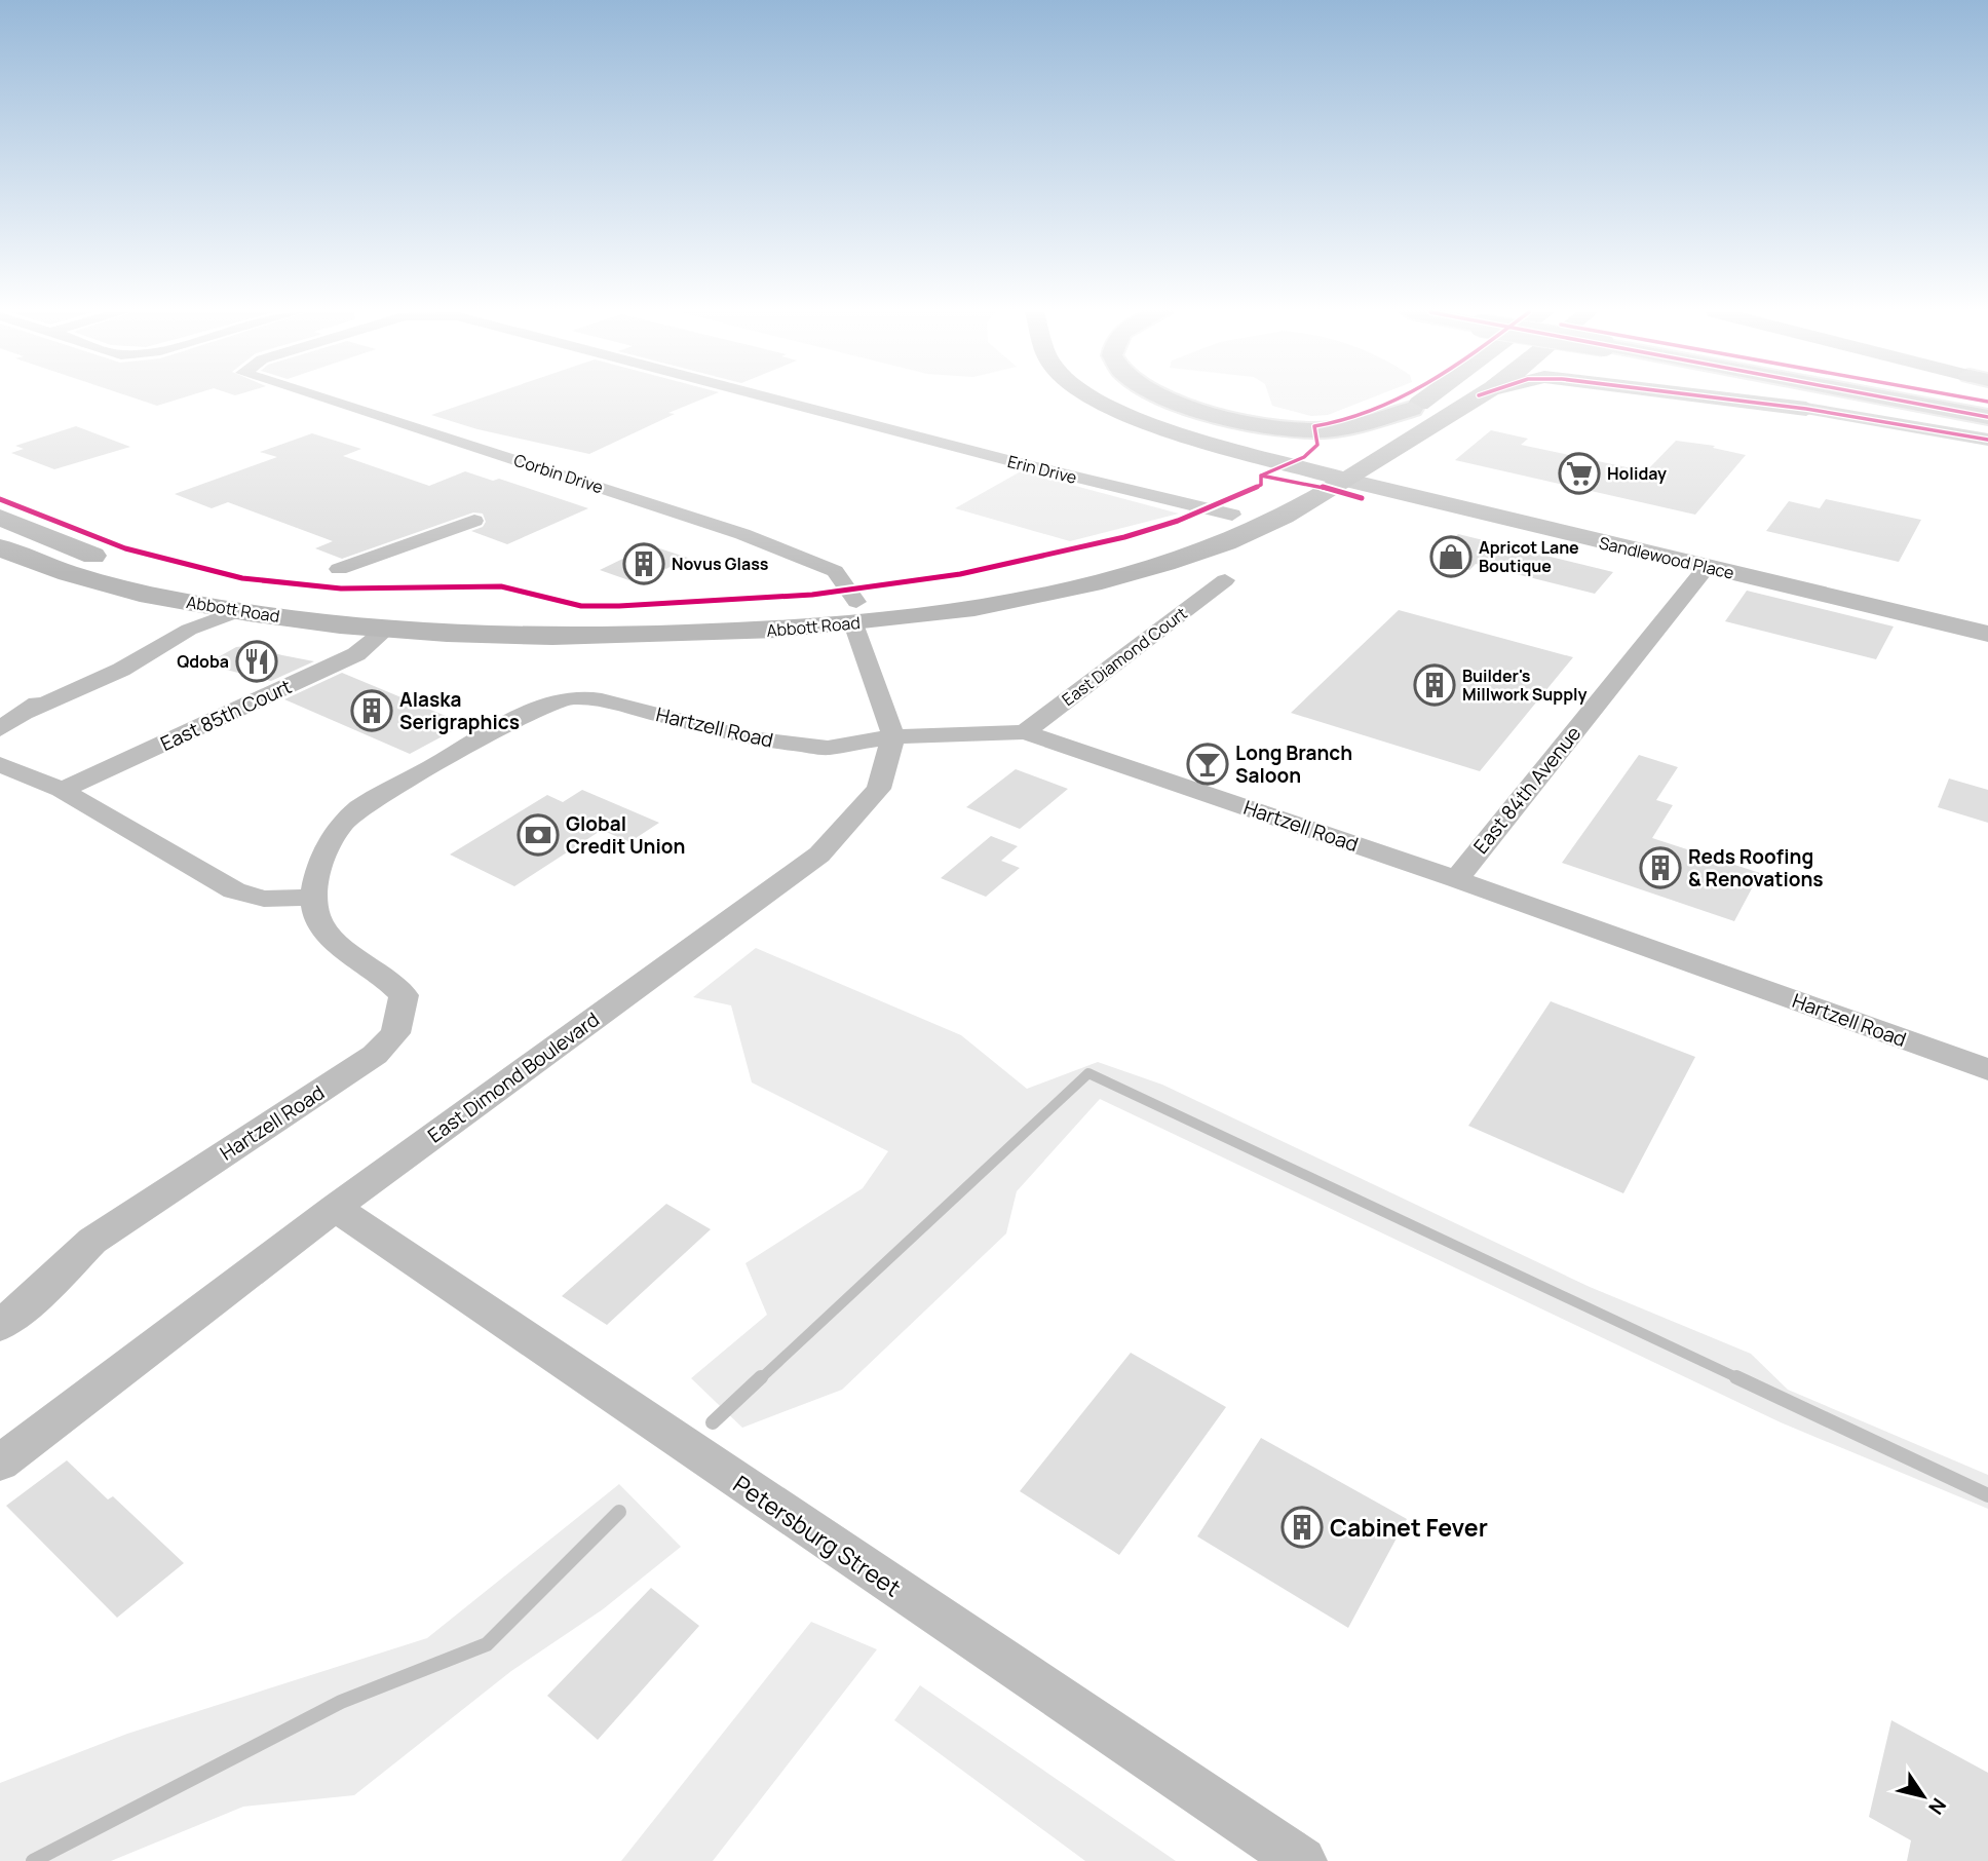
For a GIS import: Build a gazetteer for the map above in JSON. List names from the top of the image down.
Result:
{
  "streets": {
    "main road": ["Abbott Road"],
    "street": [
      "Erin Drive",
      "Corbin Drive",
      "Sandlewood Place",
      "East Diamond Court",
      "East 85th Court",
      "Hartzell Road",
      "East 84th Avenue",
      "East Dimond Boulevard",
      "Petersburg Street"
    ]
  },
  "crossings": [
    ["Erin Drive", "Abbott Road"],
    ["Corbin Drive", "Abbott Road"],
    ["Sandlewood Place", "Abbott Road"],
    ["Sandlewood Place", "East 84th Avenue"],
    ["Abbott Road", "East 85th Court"],
    ["East Diamond Court", "Hartzell Road"],
    ["Hartzell Road", "East 84th Avenue"],
    ["Hartzell Road", "East Dimond Boulevard"],
    ["East Dimond Boulevard", "Petersburg Street"]
  ],
  "places": {
    "supermarket": ["Holiday"],
    "shop": ["Apricot Lane Boutique"],
    "building": [
      "Novus Glass",
      "Builder's Millwork Supply",
      "Alaska Serigraphics",
      "Reds Roofing & Renovations",
      "Cabinet Fever"
    ],
    "restaurant": ["Qdoba"],
    "bar": ["Long Branch Saloon"],
    "bank": ["Global Credit Union"]
  },
  "north": "bottom right"
}
